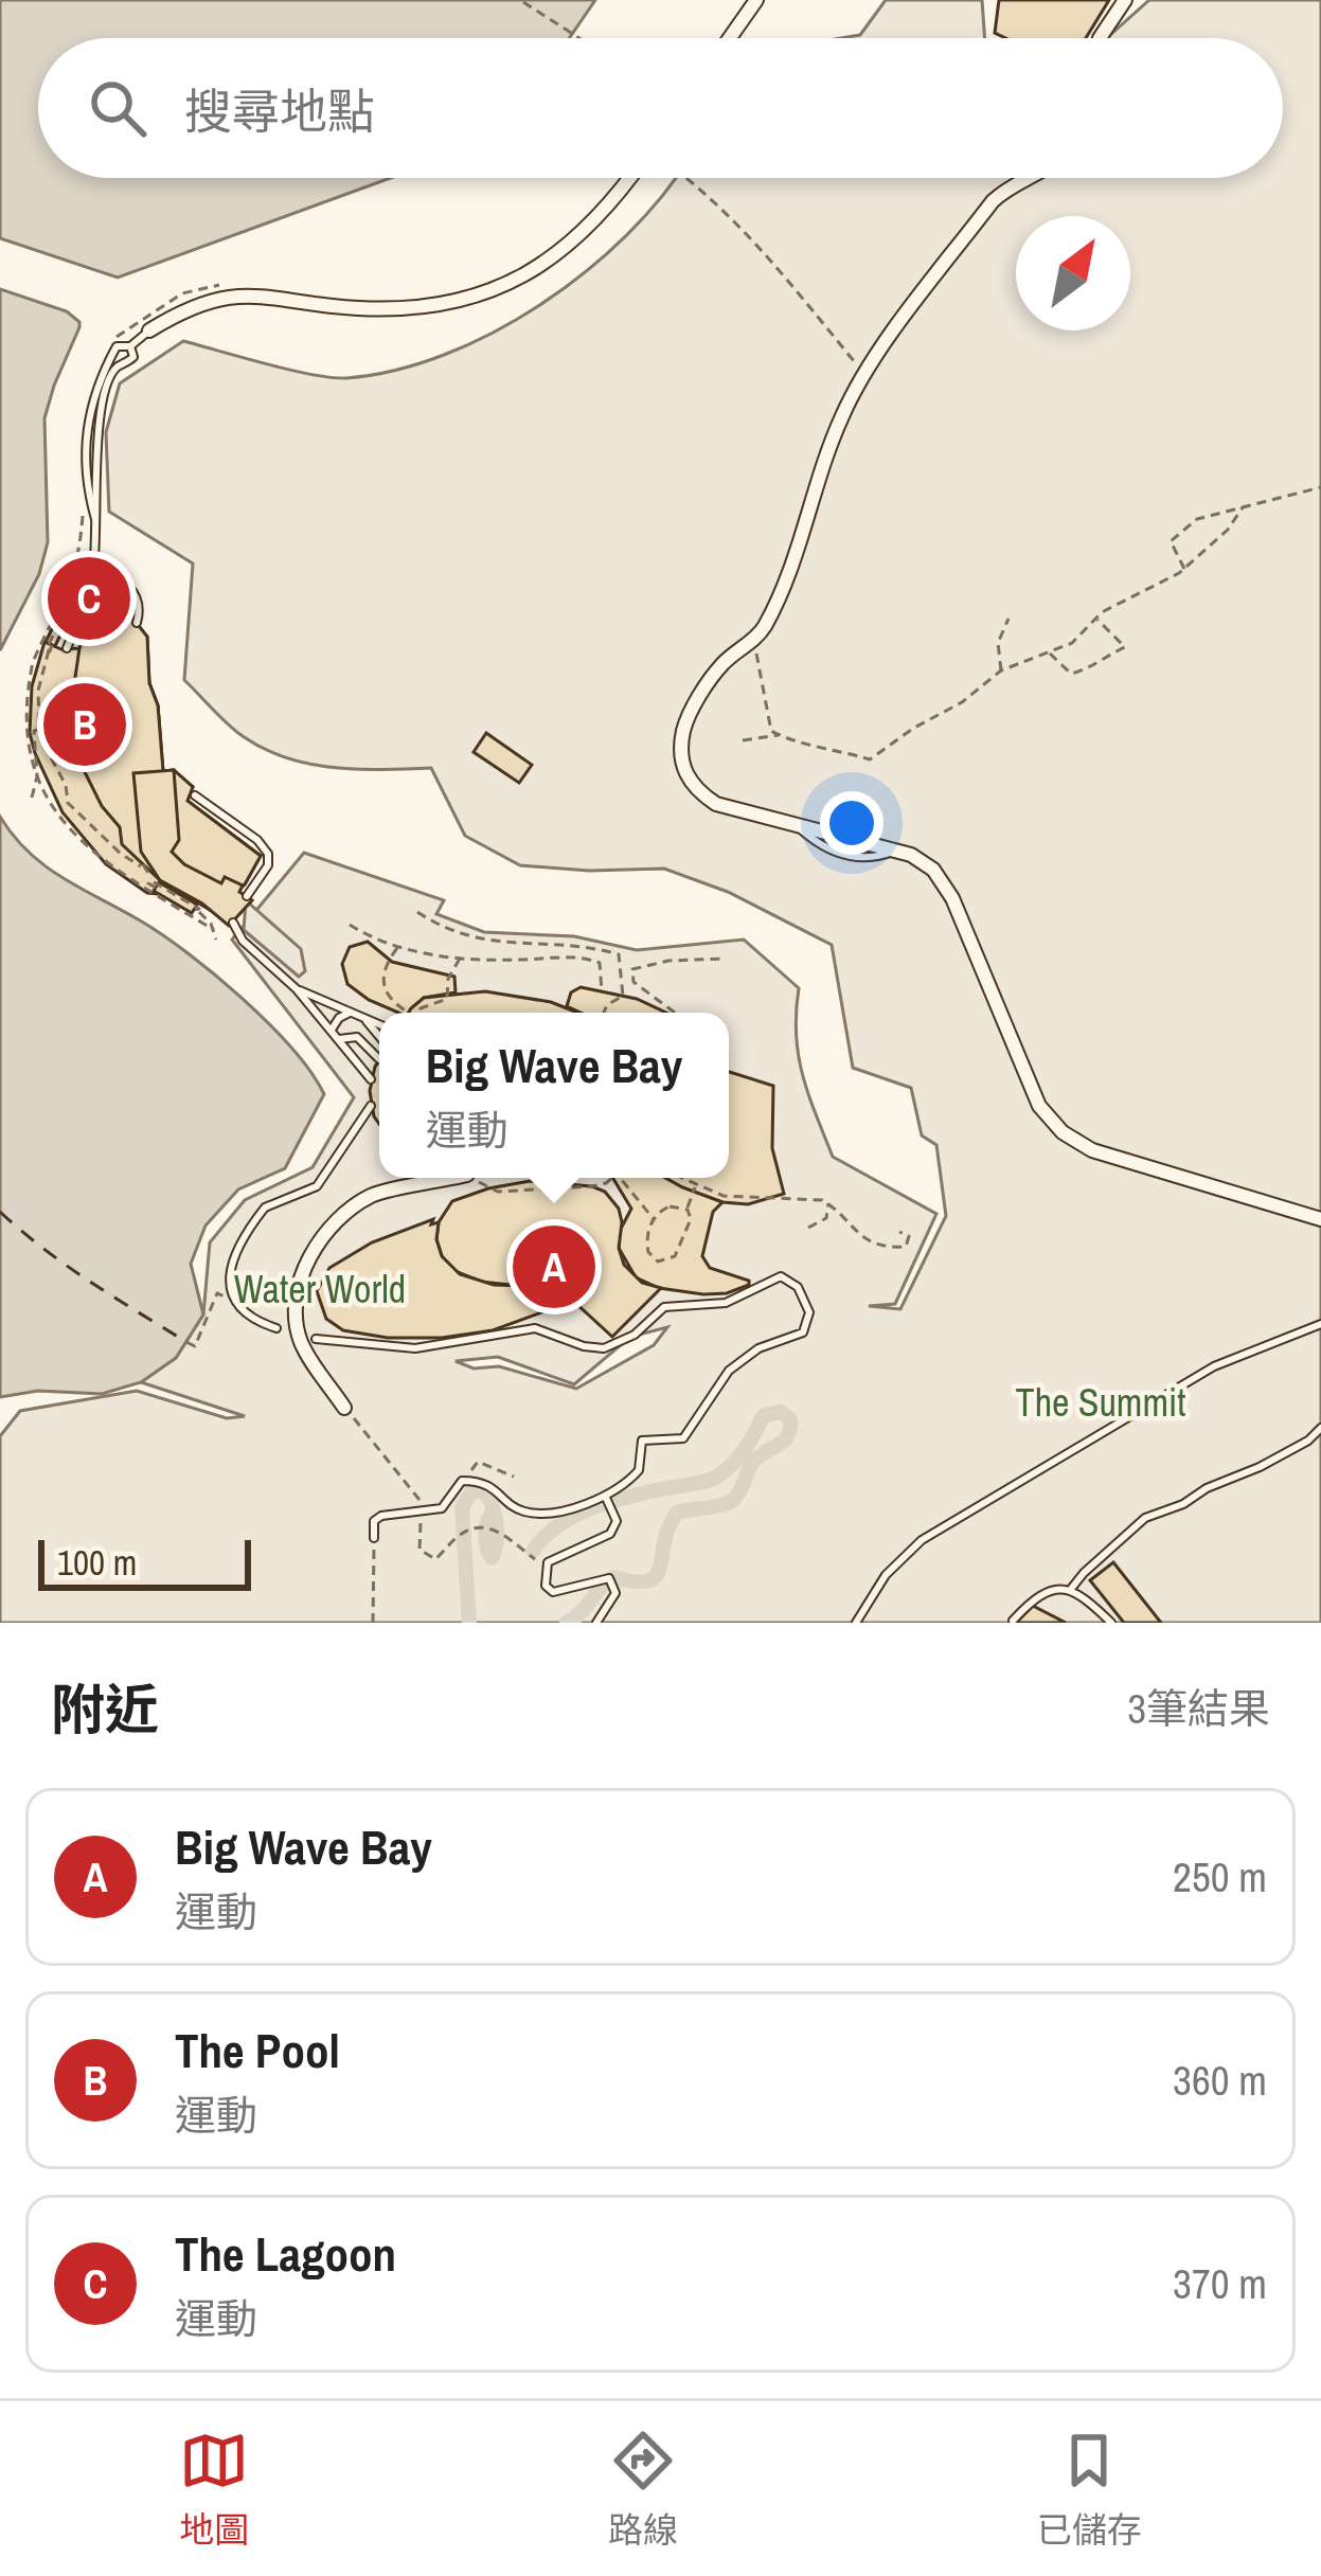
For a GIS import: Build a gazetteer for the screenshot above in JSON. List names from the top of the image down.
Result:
{
  "parks": ["Water World", "The Summit"],
  "scale_bar": "100 m",
  "north": "top right",
  "page": {
    "search": "搜尋地點",
    "pins": ["C", "B", "A"],
    "popup": ["Big Wave Bay", "運動"],
    "scale": "100 m",
    "heading": ["附近", "3筆結果"],
    "list": [
      {
        "mark": "A",
        "name": "Big Wave Bay",
        "note": "運動",
        "value": "250 m"
      },
      {
        "mark": "B",
        "name": "The Pool",
        "note": "運動",
        "value": "360 m"
      },
      {
        "mark": "C",
        "name": "The Lagoon",
        "note": "運動",
        "value": "370 m"
      }
    ],
    "nav": ["地圖", "路線", "已儲存"]
  }
}
